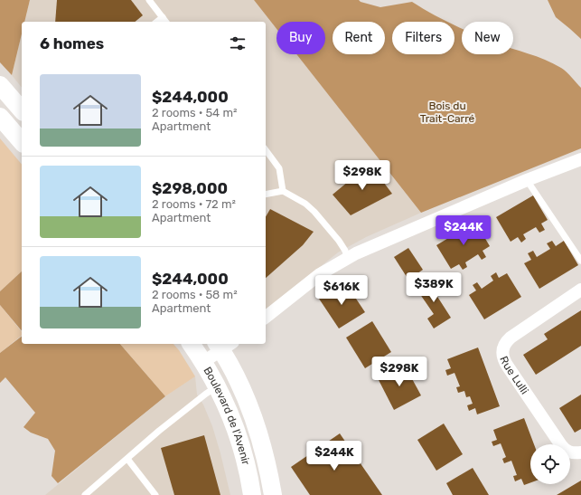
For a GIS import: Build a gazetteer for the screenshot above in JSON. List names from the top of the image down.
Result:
{
  "streets": {
    "street": ["Rue Lulli", "Boulevard de l'Avenir"]
  },
  "parks": ["Bois du Trait-Carré"],
  "page": {
    "chip": [
      "Buy",
      "Rent",
      "Filters",
      "New"
    ],
    "heading": "6 homes",
    "list": [
      {
        "name": "$244,000",
        "note": "2 rooms · 54 m² · Apartment"
      },
      {
        "name": "$298,000",
        "note": "2 rooms · 72 m² · Apartment"
      },
      {
        "name": "$244,000",
        "note": "2 rooms · 58 m² · Apartment"
      }
    ],
    "price": [
      "$298K",
      "$244K",
      "$389K",
      "$616K",
      "$298K",
      "$244K"
    ]
  }
}
